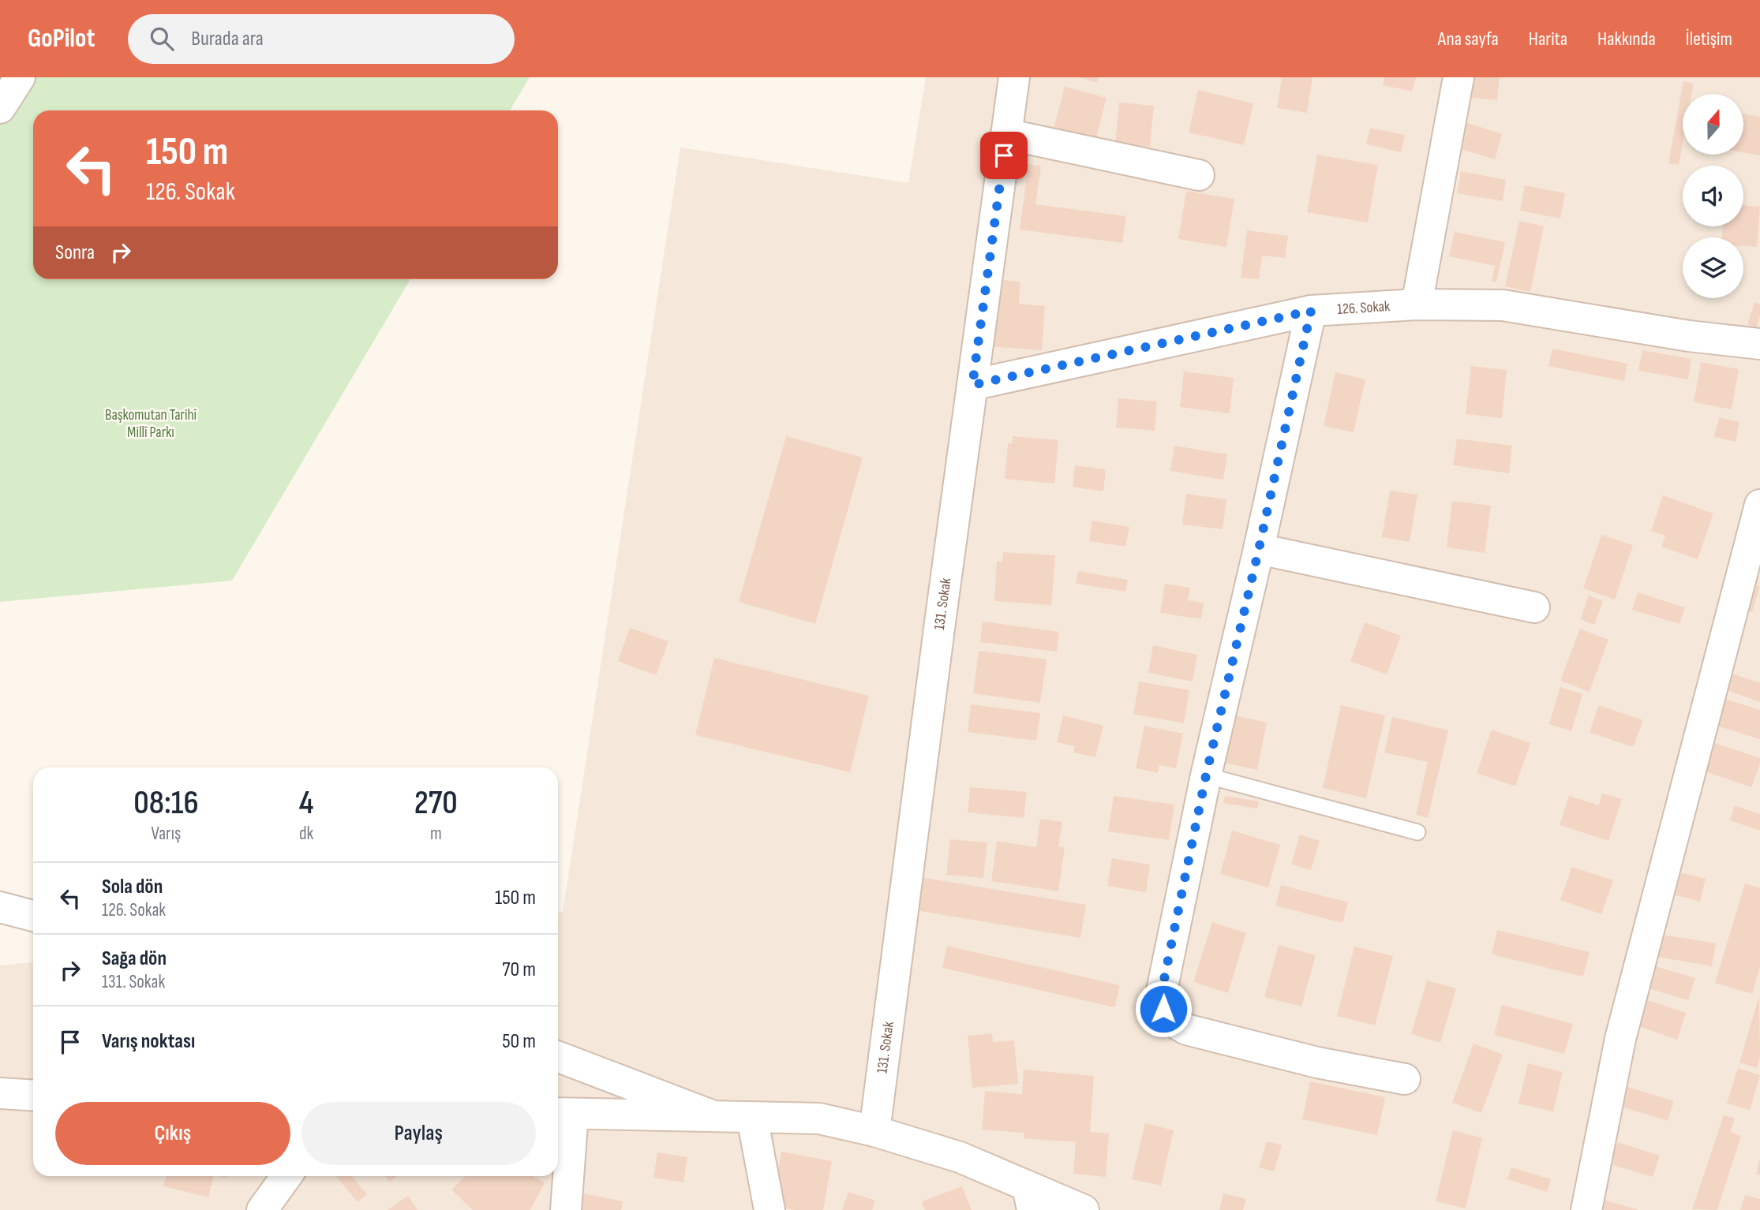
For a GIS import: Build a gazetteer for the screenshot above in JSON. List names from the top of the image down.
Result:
{
  "streets": {
    "street": ["126. Sokak", "131. Sokak"]
  },
  "crossings": [
    ["126. Sokak", "131. Sokak"]
  ],
  "parks": ["Başkomutan Tarihî Millî Parkı"],
  "north": "top",
  "page": {
    "header": "GoPilot",
    "search": "Burada ara",
    "nav": [
      "Ana sayfa",
      "Harita",
      "Hakkında",
      "İletişim"
    ],
    "turn": ["150 m", "126. Sokak"],
    "then": "Sonra",
    "eta": [
      "08:16",
      "Varış",
      "4",
      "dk",
      "270",
      "m"
    ],
    "list": [
      {
        "name": "Sola dön",
        "note": "126. Sokak",
        "value": "150 m"
      },
      {
        "name": "Sağa dön",
        "note": "131. Sokak",
        "value": "70 m"
      },
      {
        "name": "Varış noktası",
        "value": "50 m"
      }
    ],
    "buttons": ["Çıkış", "Paylaş"]
  }
}
